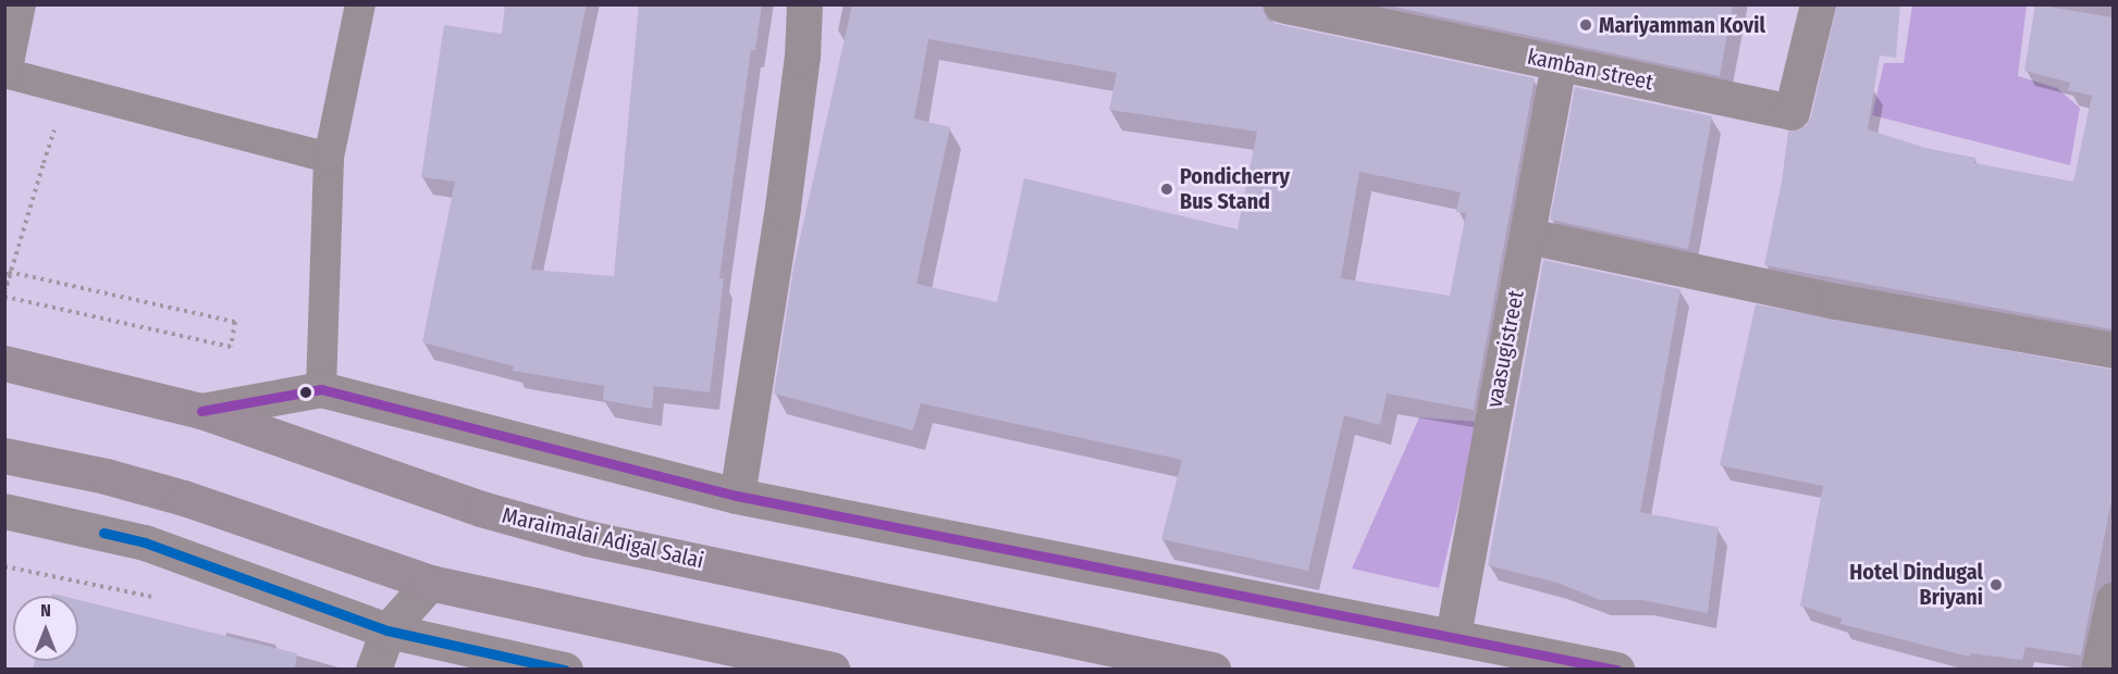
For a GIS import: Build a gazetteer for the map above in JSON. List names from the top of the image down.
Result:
{
  "streets": {
    "main road": ["Maraimalai Adigal Salai"],
    "street": ["kamban street", "vaasugistreet"]
  },
  "crossings": [
    ["kamban street", "vaasugistreet"]
  ],
  "places": ["Mariyamman Kovil", "Pondicherry Bus Stand", "Hotel Dindugal Briyani"],
  "north": "top"
}
